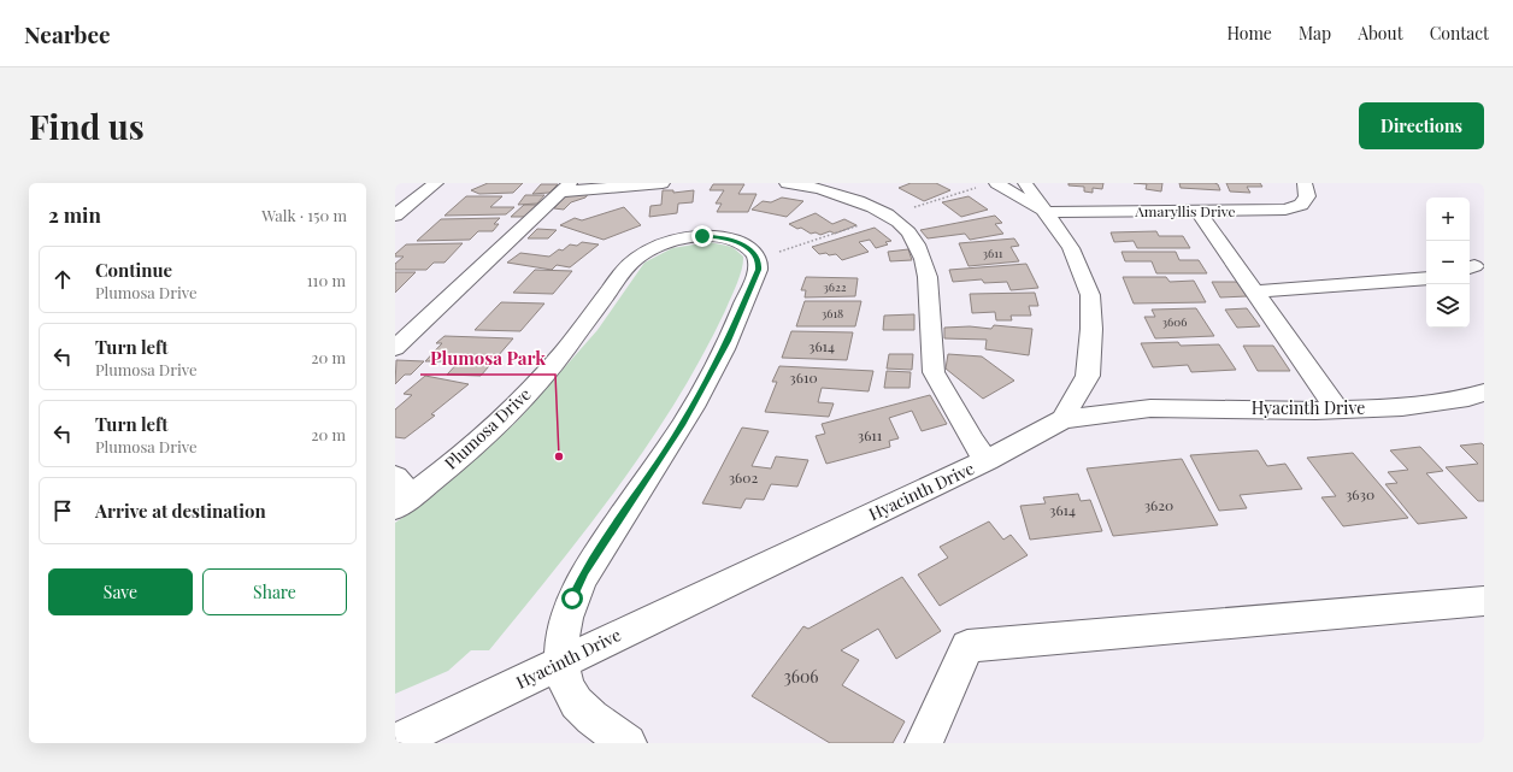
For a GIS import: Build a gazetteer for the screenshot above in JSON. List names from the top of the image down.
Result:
{
  "streets": {
    "street": ["Amaryllis Drive", "Hyacinth Drive", "Plumosa Drive"]
  },
  "crossings": [
    ["Hyacinth Drive", "Plumosa Drive"]
  ],
  "places": ["Plumosa Park"],
  "house_numbers": [
    "3611",
    "3622",
    "3618",
    "3606",
    "3614",
    "3610",
    "3611",
    "3602",
    "3630",
    "3620",
    "3614",
    "3606"
  ],
  "page": {
    "header": "Nearbee",
    "nav": [
      "Home",
      "Map",
      "About",
      "Contact"
    ],
    "buttons": [
      "Directions",
      ["Save", "Share"]
    ],
    "title": "Find us",
    "heading": ["2 min", "Walk · 150 m"],
    "map_buttons": ["+", "−"],
    "list": [
      ["Continue", "Plumosa Drive", "110 m"],
      ["Turn left", "Plumosa Drive", "20 m"],
      ["Turn left", "Plumosa Drive", "20 m"],
      "Arrive at destination"
    ]
  }
}
